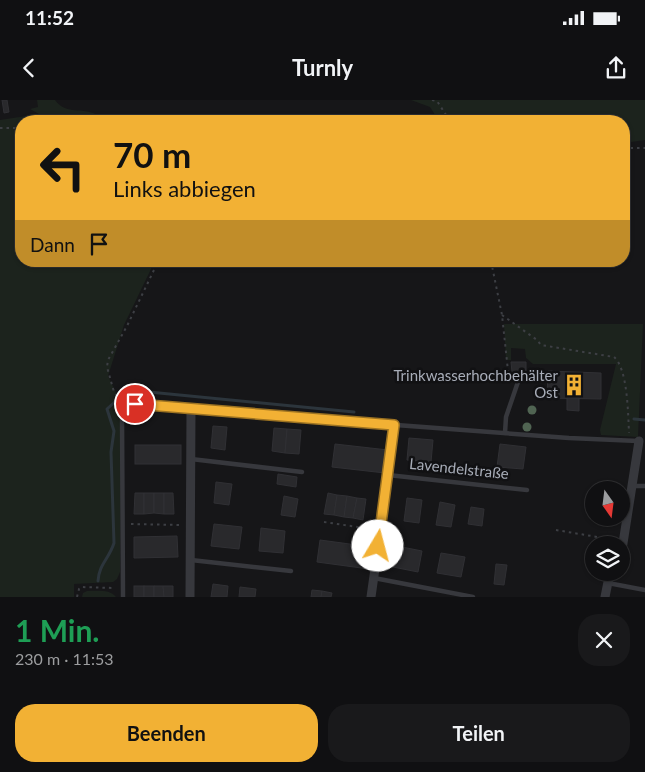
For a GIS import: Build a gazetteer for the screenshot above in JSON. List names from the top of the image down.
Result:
{
  "streets": {
    "street": ["Lavendelstraße"]
  },
  "places": {
    "building": ["Trinkwasserhochbehälter Ost"]
  },
  "north": "bottom",
  "page": {
    "status": "11:52",
    "header": "Turnly",
    "turn": ["70 m", "Links abbiegen"],
    "then": "Dann",
    "heading": ["1 Min.", "230 m · 11:53"],
    "buttons": ["Beenden", "Teilen"]
  }
}
